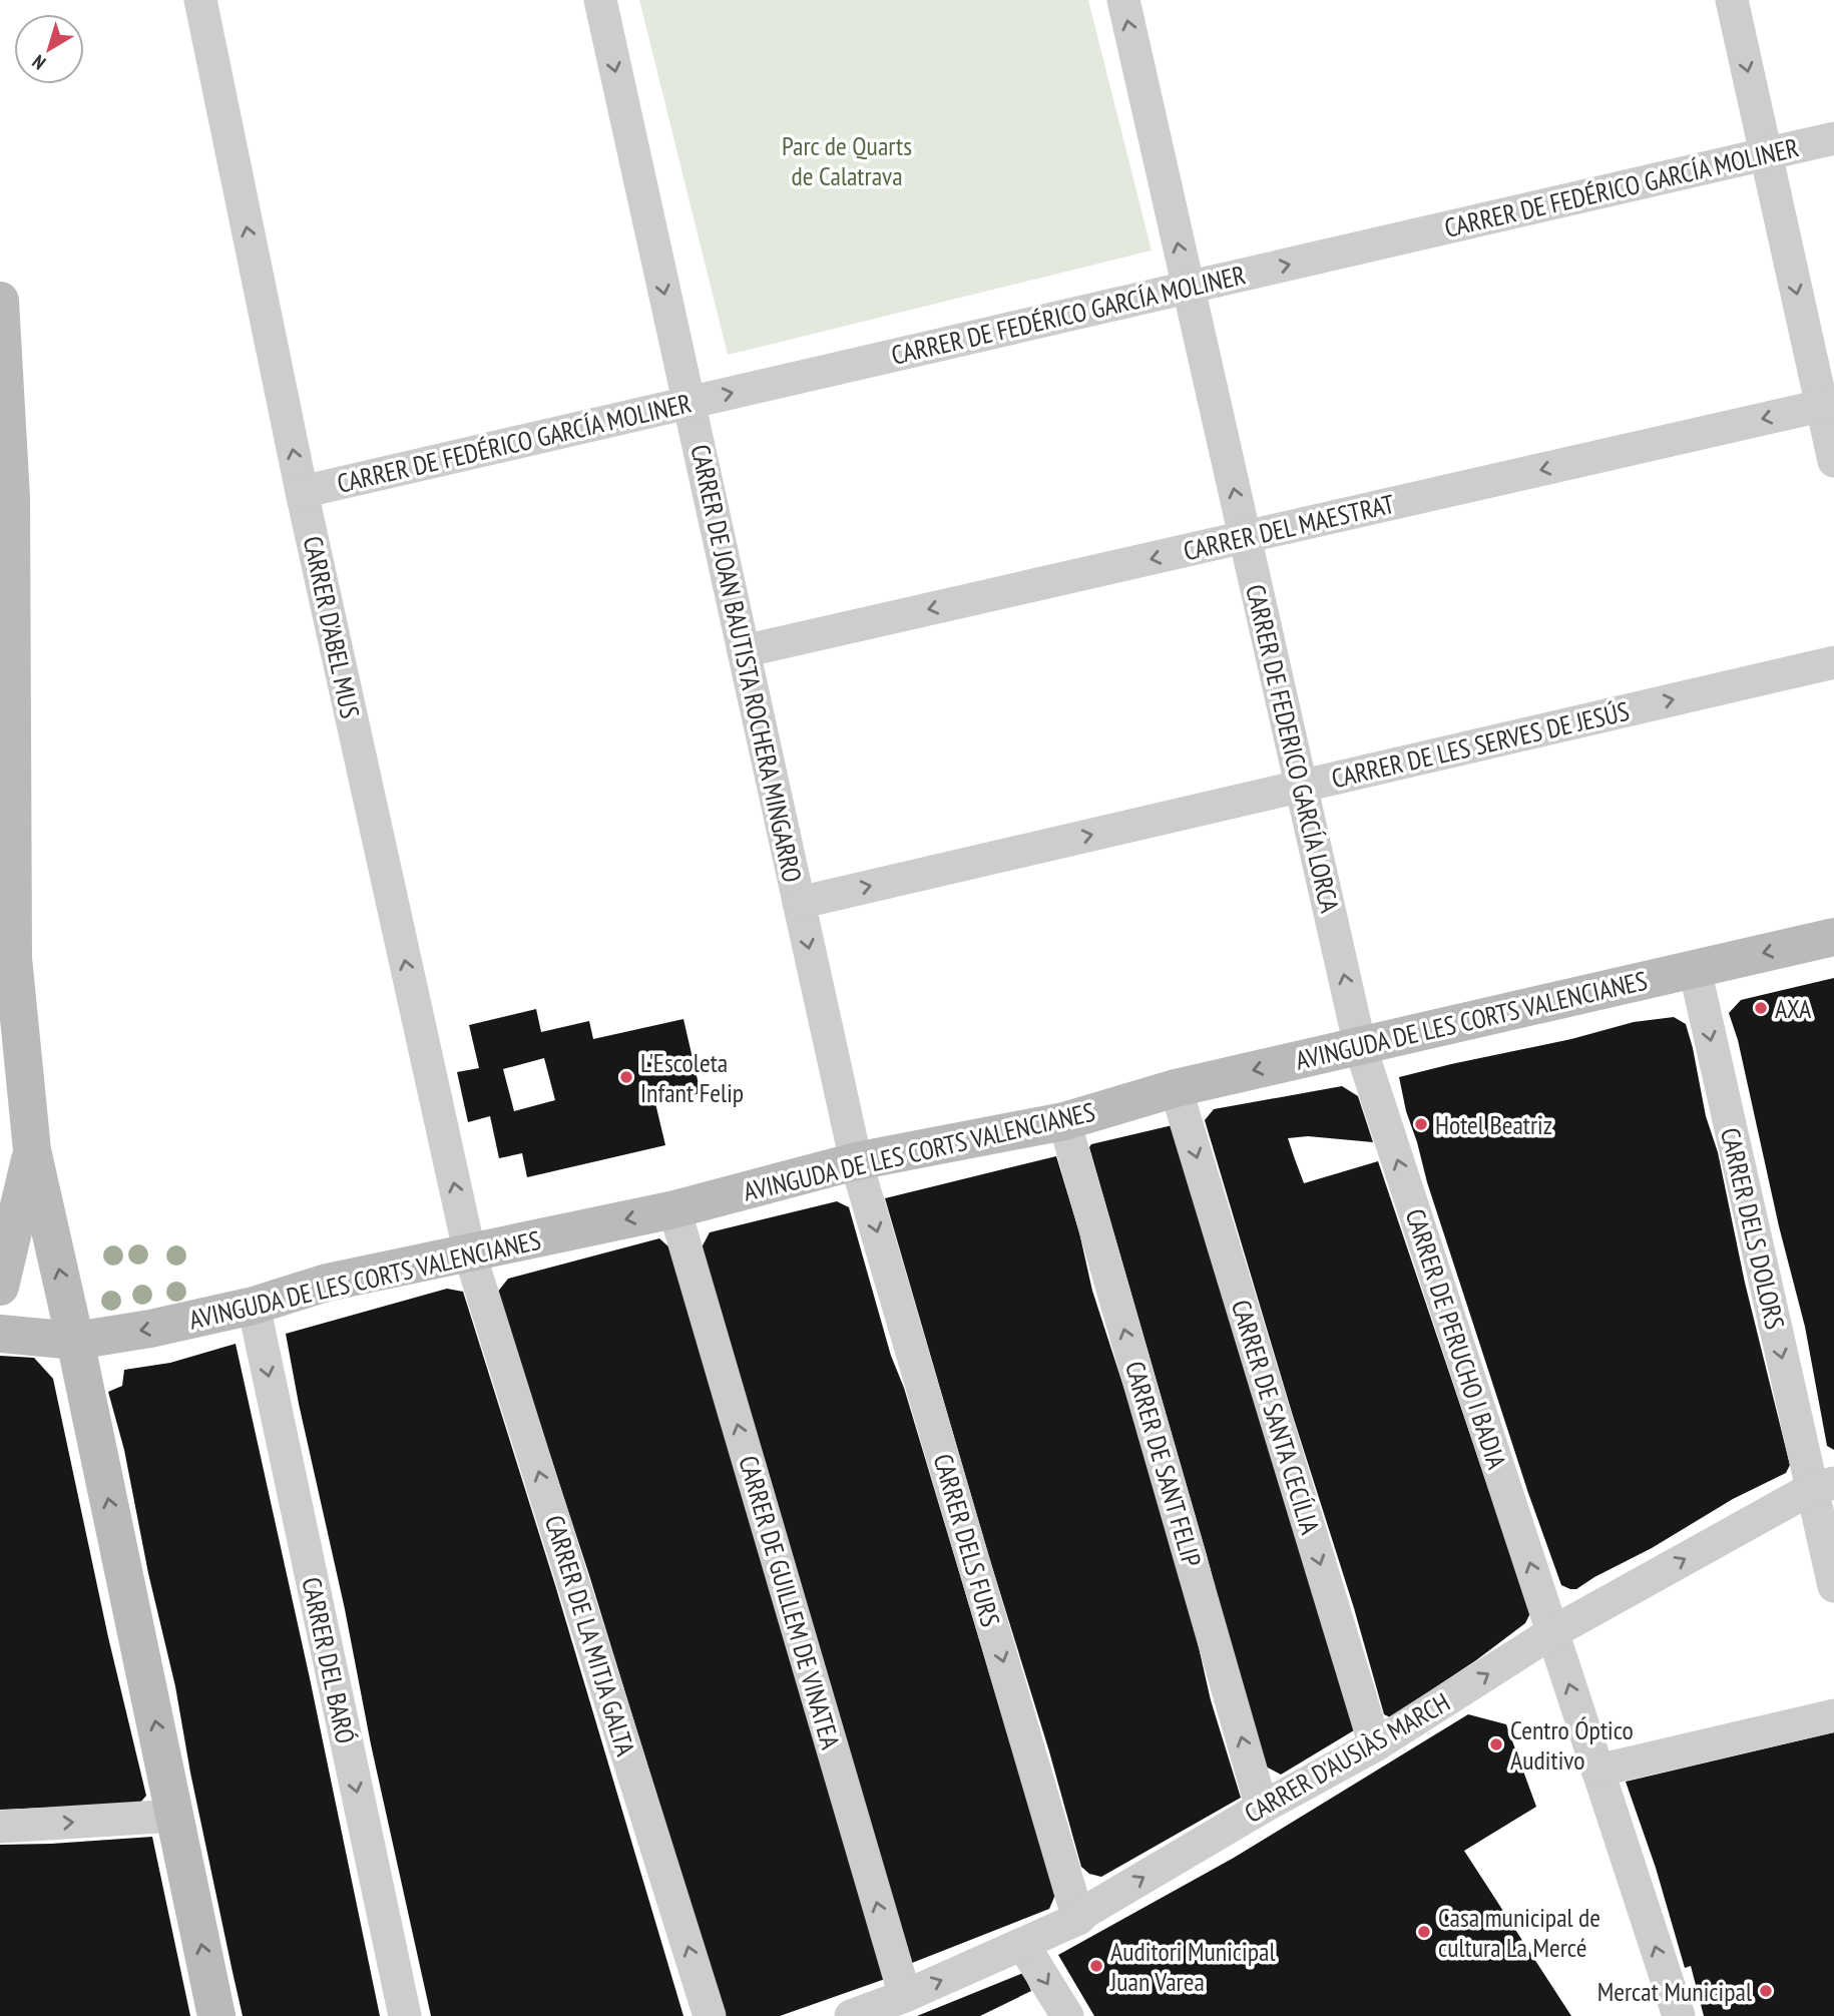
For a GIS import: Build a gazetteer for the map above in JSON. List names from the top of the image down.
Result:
{
  "streets": {
    "street": [
      "CARRER DE FEDÉRICO GARCÍA MOLINER",
      "CARRER DEL MAESTRAT",
      "CARRER D'ABEL MUS",
      "CARRER DE JOAN BAUTISTA ROCHERA MINGARRO",
      "CARRER DE LES SERVES DE JESÚS",
      "CARRER DE FEDERICO GARCÍA LORCA",
      "AVINGUDA DE LES CORTS VALENCIANES",
      "CARRER DELS DOLORS",
      "CARRER DE PERUCHO I BADIA",
      "CARRER DE SANTA CECÍLIA",
      "CARRER DE SANT FELIP",
      "CARRER DELS FURS",
      "CARRER DE GUILLEM DE VINATEA",
      "CARRER DE LA MITJA GALTA",
      "CARRER DEL BARÓ",
      "CARRER D'AUSIÀS MARCH"
    ]
  },
  "crossings": [
    ["CARRER DE FEDÉRICO GARCÍA MOLINER", "CARRER D'ABEL MUS"],
    ["CARRER DE FEDÉRICO GARCÍA MOLINER", "CARRER DE JOAN BAUTISTA ROCHERA MINGARRO"],
    ["CARRER DE FEDÉRICO GARCÍA MOLINER", "CARRER DE FEDERICO GARCÍA LORCA"],
    ["CARRER DEL MAESTRAT", "CARRER DE JOAN BAUTISTA ROCHERA MINGARRO"],
    ["CARRER DEL MAESTRAT", "CARRER DE FEDERICO GARCÍA LORCA"],
    ["CARRER D'ABEL MUS", "AVINGUDA DE LES CORTS VALENCIANES"],
    ["CARRER D'ABEL MUS", "CARRER DE LA MITJA GALTA"],
    ["CARRER DE JOAN BAUTISTA ROCHERA MINGARRO", "CARRER DE LES SERVES DE JESÚS"],
    ["CARRER DE JOAN BAUTISTA ROCHERA MINGARRO", "AVINGUDA DE LES CORTS VALENCIANES"],
    ["CARRER DE JOAN BAUTISTA ROCHERA MINGARRO", "CARRER DELS FURS"],
    ["CARRER DE LES SERVES DE JESÚS", "CARRER DE FEDERICO GARCÍA LORCA"],
    ["CARRER DE FEDERICO GARCÍA LORCA", "AVINGUDA DE LES CORTS VALENCIANES"],
    ["CARRER DE FEDERICO GARCÍA LORCA", "CARRER DE PERUCHO I BADIA"],
    ["AVINGUDA DE LES CORTS VALENCIANES", "CARRER DELS DOLORS"],
    ["AVINGUDA DE LES CORTS VALENCIANES", "CARRER DE PERUCHO I BADIA"],
    ["AVINGUDA DE LES CORTS VALENCIANES", "CARRER DE SANTA CECÍLIA"],
    ["AVINGUDA DE LES CORTS VALENCIANES", "CARRER DE SANT FELIP"],
    ["AVINGUDA DE LES CORTS VALENCIANES", "CARRER DELS FURS"],
    ["AVINGUDA DE LES CORTS VALENCIANES", "CARRER DE GUILLEM DE VINATEA"],
    ["AVINGUDA DE LES CORTS VALENCIANES", "CARRER DE LA MITJA GALTA"],
    ["AVINGUDA DE LES CORTS VALENCIANES", "CARRER DEL BARÓ"],
    ["CARRER DELS DOLORS", "CARRER D'AUSIÀS MARCH"],
    ["CARRER DE PERUCHO I BADIA", "CARRER D'AUSIÀS MARCH"],
    ["CARRER DE SANTA CECÍLIA", "CARRER D'AUSIÀS MARCH"],
    ["CARRER DE SANT FELIP", "CARRER D'AUSIÀS MARCH"],
    ["CARRER DELS FURS", "CARRER D'AUSIÀS MARCH"],
    ["CARRER DE GUILLEM DE VINATEA", "CARRER D'AUSIÀS MARCH"]
  ],
  "one_way": [
    "CARRER DE FEDÉRICO GARCÍA MOLINER",
    "CARRER DEL MAESTRAT",
    "CARRER D'ABEL MUS",
    "CARRER DE JOAN BAUTISTA ROCHERA MINGARRO",
    "CARRER DE LES SERVES DE JESÚS",
    "CARRER DE FEDERICO GARCÍA LORCA",
    "AVINGUDA DE LES CORTS VALENCIANES",
    "CARRER DELS DOLORS",
    "CARRER DE PERUCHO I BADIA",
    "CARRER DE SANTA CECÍLIA",
    "CARRER DE SANT FELIP",
    "CARRER DELS FURS",
    "CARRER DE GUILLEM DE VINATEA",
    "CARRER DE LA MITJA GALTA",
    "CARRER D'AUSIÀS MARCH"
  ],
  "parks": ["Parc de Quarts de Calatrava"],
  "places": [
    "AXA",
    "L'Escoleta Infant Felip",
    "Hotel Beatriz",
    "Centro Óptico Auditivo",
    "Casa municipal de cultura La Mercé",
    "Auditori Municipal Juan Varea",
    "Mercat Municipal"
  ],
  "north": "bottom left"
}
